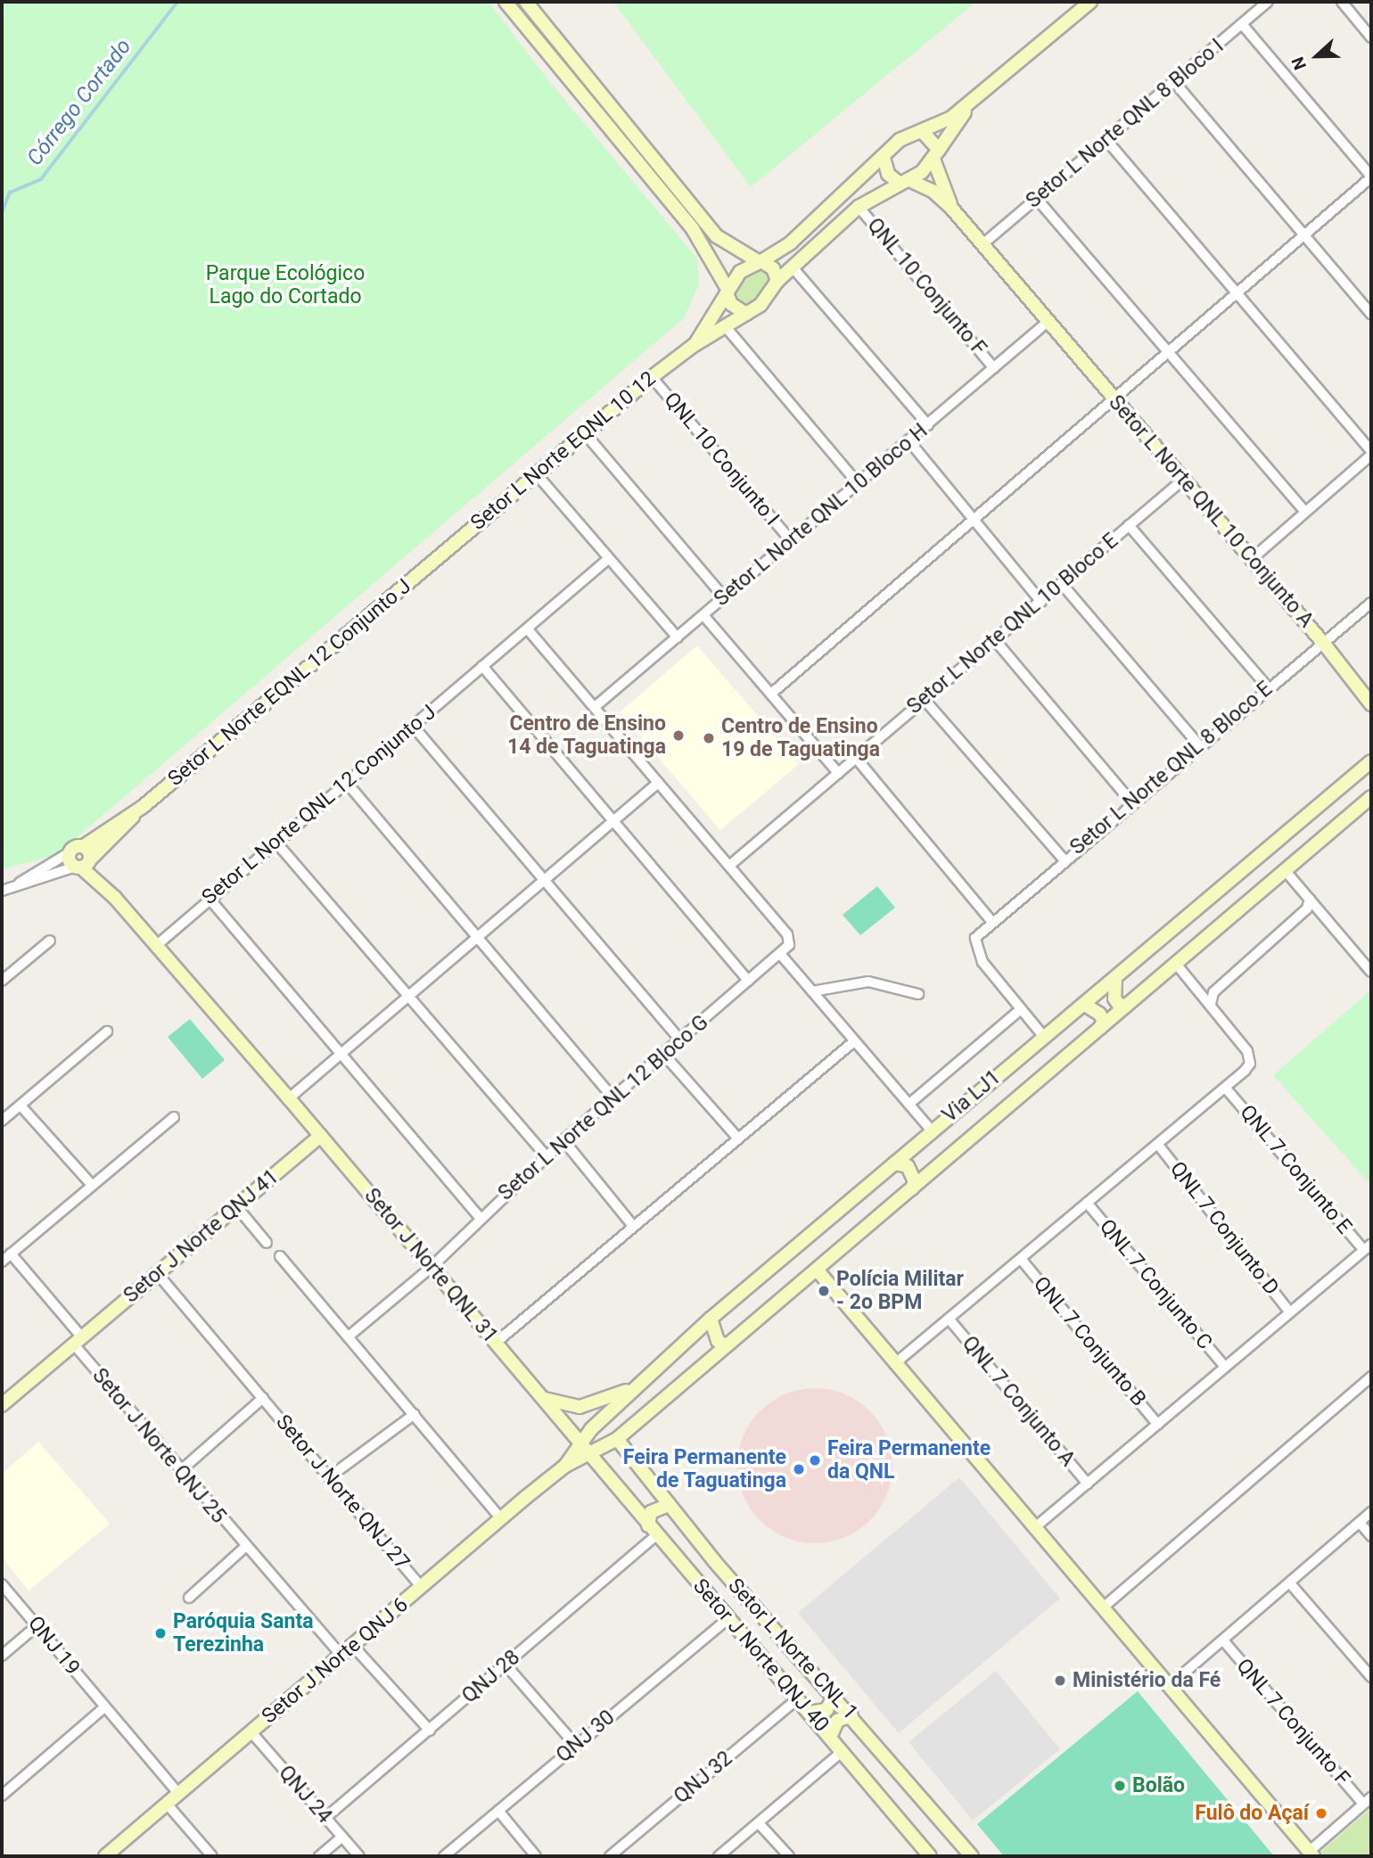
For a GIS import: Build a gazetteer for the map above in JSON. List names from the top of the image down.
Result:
{
  "streets": {
    "main road": [
      "Setor L Norte EQNL 10 12",
      "Setor L Norte QNL 10 Conjunto A",
      "Setor L Norte EQNL 12 Conjunto J",
      "Via LJ1",
      "Setor J Norte QNJ 41",
      "Setor J Norte QNL 31",
      "Setor L Norte CNL 1",
      "Setor J Norte QNJ 40",
      "Setor J Norte QNJ 6"
    ],
    "street": [
      "Setor L Norte QNL 8 Bloco I",
      "QNL 10 Conjunto F",
      "QNL 10 Conjunto I",
      "Setor L Norte QNL 10 Bloco H",
      "Setor L Norte QNL 10 Bloco E",
      "Setor L Norte QNL 8 Bloco E",
      "Setor L Norte QNL 12 Conjunto J",
      "Setor L Norte QNL 12 Bloco G",
      "QNL 7 Conjunto E",
      "QNL 7 Conjunto D",
      "QNL 7 Conjunto C",
      "QNL 7 Conjunto B",
      "QNL 7 Conjunto A",
      "Setor J Norte QNJ 25",
      "Setor J Norte QNJ 27",
      "QNJ 19",
      "QNJ 28",
      "QNL 7 Conjunto F",
      "QNJ 30",
      "QNJ 32",
      "QNJ 24"
    ]
  },
  "crossings": [
    ["Setor L Norte QNL 8 Bloco I", "Setor L Norte QNL 10 Conjunto A"],
    ["QNL 10 Conjunto F", "Setor L Norte QNL 10 Bloco H"],
    ["Setor L Norte EQNL 10 12", "QNL 10 Conjunto I"],
    ["Setor L Norte EQNL 10 12", "Setor L Norte EQNL 12 Conjunto J"],
    ["QNL 10 Conjunto I", "Setor L Norte QNL 10 Bloco H"],
    ["Setor L Norte QNL 10 Conjunto A", "Setor L Norte QNL 10 Bloco H"],
    ["Setor L Norte QNL 10 Conjunto A", "Setor L Norte QNL 10 Bloco E"],
    ["Setor L Norte QNL 10 Conjunto A", "Setor L Norte QNL 8 Bloco E"],
    ["Setor L Norte QNL 12 Conjunto J", "Setor J Norte QNL 31"],
    ["Via LJ1", "Setor J Norte QNL 31"],
    ["Via LJ1", "Setor L Norte CNL 1"],
    ["Via LJ1", "Setor J Norte QNJ 40"],
    ["Via LJ1", "Setor J Norte QNJ 6"],
    ["Setor L Norte QNL 12 Bloco G", "Setor J Norte QNL 31"],
    ["Setor J Norte QNJ 41", "Setor J Norte QNL 31"],
    ["Setor J Norte QNJ 41", "Setor J Norte QNJ 25"],
    ["Setor J Norte QNJ 41", "Setor J Norte QNJ 27"],
    ["Setor J Norte QNL 31", "Setor J Norte QNJ 40"],
    ["Setor J Norte QNJ 25", "Setor J Norte QNJ 27"],
    ["Setor J Norte QNJ 25", "Setor J Norte QNJ 6"],
    ["Setor J Norte QNJ 27", "Setor J Norte QNJ 6"],
    ["QNJ 19", "Setor J Norte QNJ 6"],
    ["Setor J Norte QNJ 40", "QNJ 28"],
    ["Setor J Norte QNJ 40", "QNJ 30"],
    ["Setor J Norte QNJ 40", "QNJ 32"],
    ["Setor J Norte QNJ 6", "QNJ 24"],
    ["QNJ 28", "QNJ 24"]
  ],
  "water": ["Córrego Cortado"],
  "parks": ["Parque Ecológico Lago do Cortado"],
  "places": [
    "Centro de Ensino 14 de Taguatinga",
    "Centro de Ensino 19 de Taguatinga",
    "Polícia Militar - 2o BPM",
    "Feira Permanente da QNL",
    "Feira Permanente de Taguatinga",
    "Paróquia Santa Terezinha",
    "Ministério da Fé",
    "Bolão",
    "Fulô do Açaí"
  ],
  "north": "left"
}
